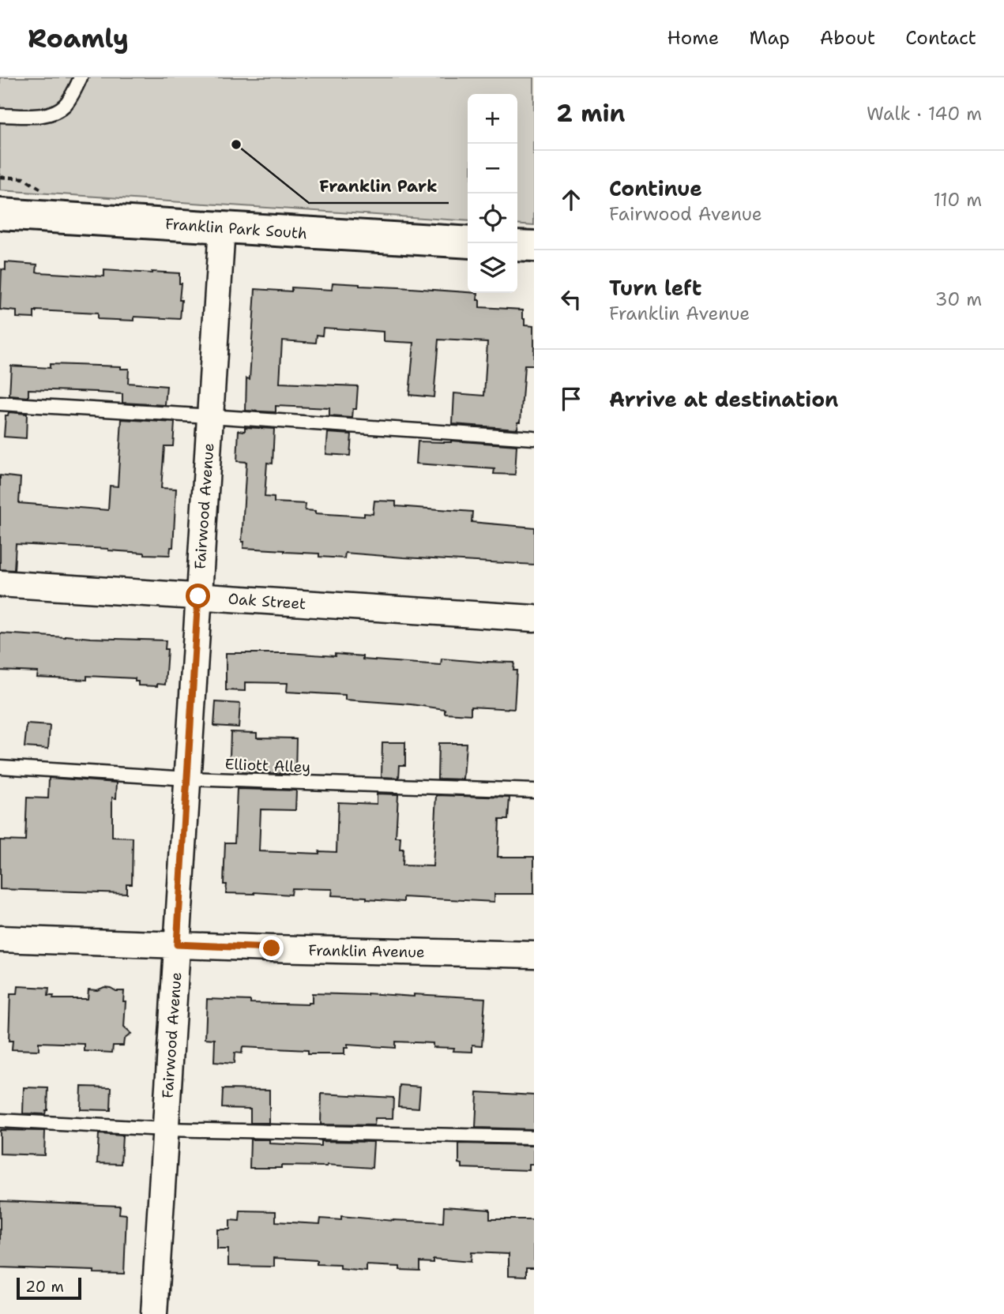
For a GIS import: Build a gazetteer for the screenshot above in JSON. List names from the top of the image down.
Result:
{
  "streets": {
    "street": [
      "Franklin Park South",
      "Fairwood Avenue",
      "Oak Street",
      "Franklin Avenue"
    ],
    "lane": ["Elliott Alley"]
  },
  "crossings": [
    ["Franklin Park South", "Fairwood Avenue"],
    ["Fairwood Avenue", "Oak Street"],
    ["Fairwood Avenue", "Elliott Alley"],
    ["Fairwood Avenue", "Franklin Avenue"]
  ],
  "places": ["Franklin Park"],
  "scale_bar": "20 m",
  "page": {
    "header": "Roamly",
    "nav": [
      "Home",
      "Map",
      "About",
      "Contact"
    ],
    "heading": ["2 min", "Walk · 140 m"],
    "map_buttons": ["+", "−"],
    "list": [
      ["Continue", "Fairwood Avenue", "110 m"],
      ["Turn left", "Franklin Avenue", "30 m"],
      "Arrive at destination"
    ],
    "scale": "20 m"
  }
}
